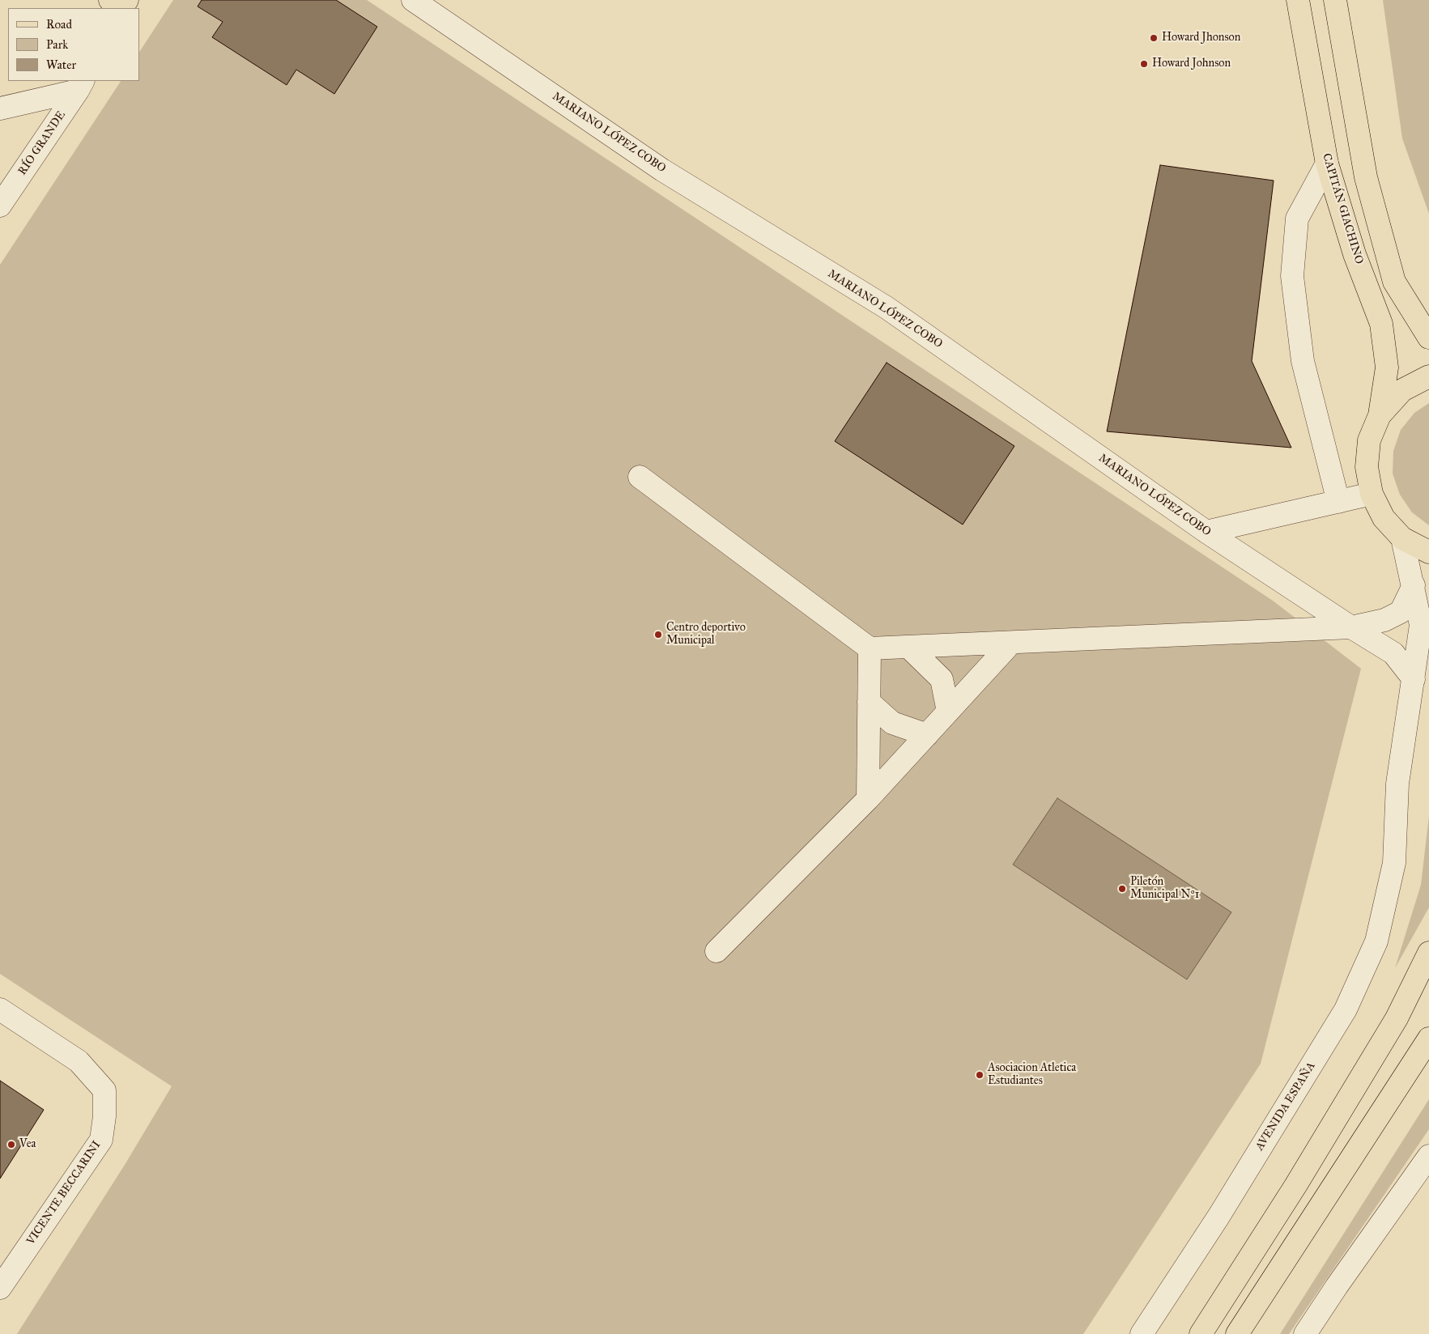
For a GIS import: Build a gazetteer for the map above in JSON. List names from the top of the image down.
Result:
{
  "streets": {
    "main road": ["CAPITÁN GIACHINO"],
    "street": [
      "MARIANO LÓPEZ COBO",
      "RÍO GRANDE",
      "AVENIDA ESPAÑA",
      "VICENTE BECCARINI"
    ]
  },
  "crossings": [
    ["MARIANO LÓPEZ COBO", "AVENIDA ESPAÑA"]
  ],
  "places": [
    "Howard Jhonson",
    "Howard Johnson",
    "Centro deportivo Municipal",
    "Piletón Municipal Nº1",
    "Asociacion Atletica Estudiantes",
    "Vea"
  ],
  "legend": ["Road", "Park", "Water"]
}
